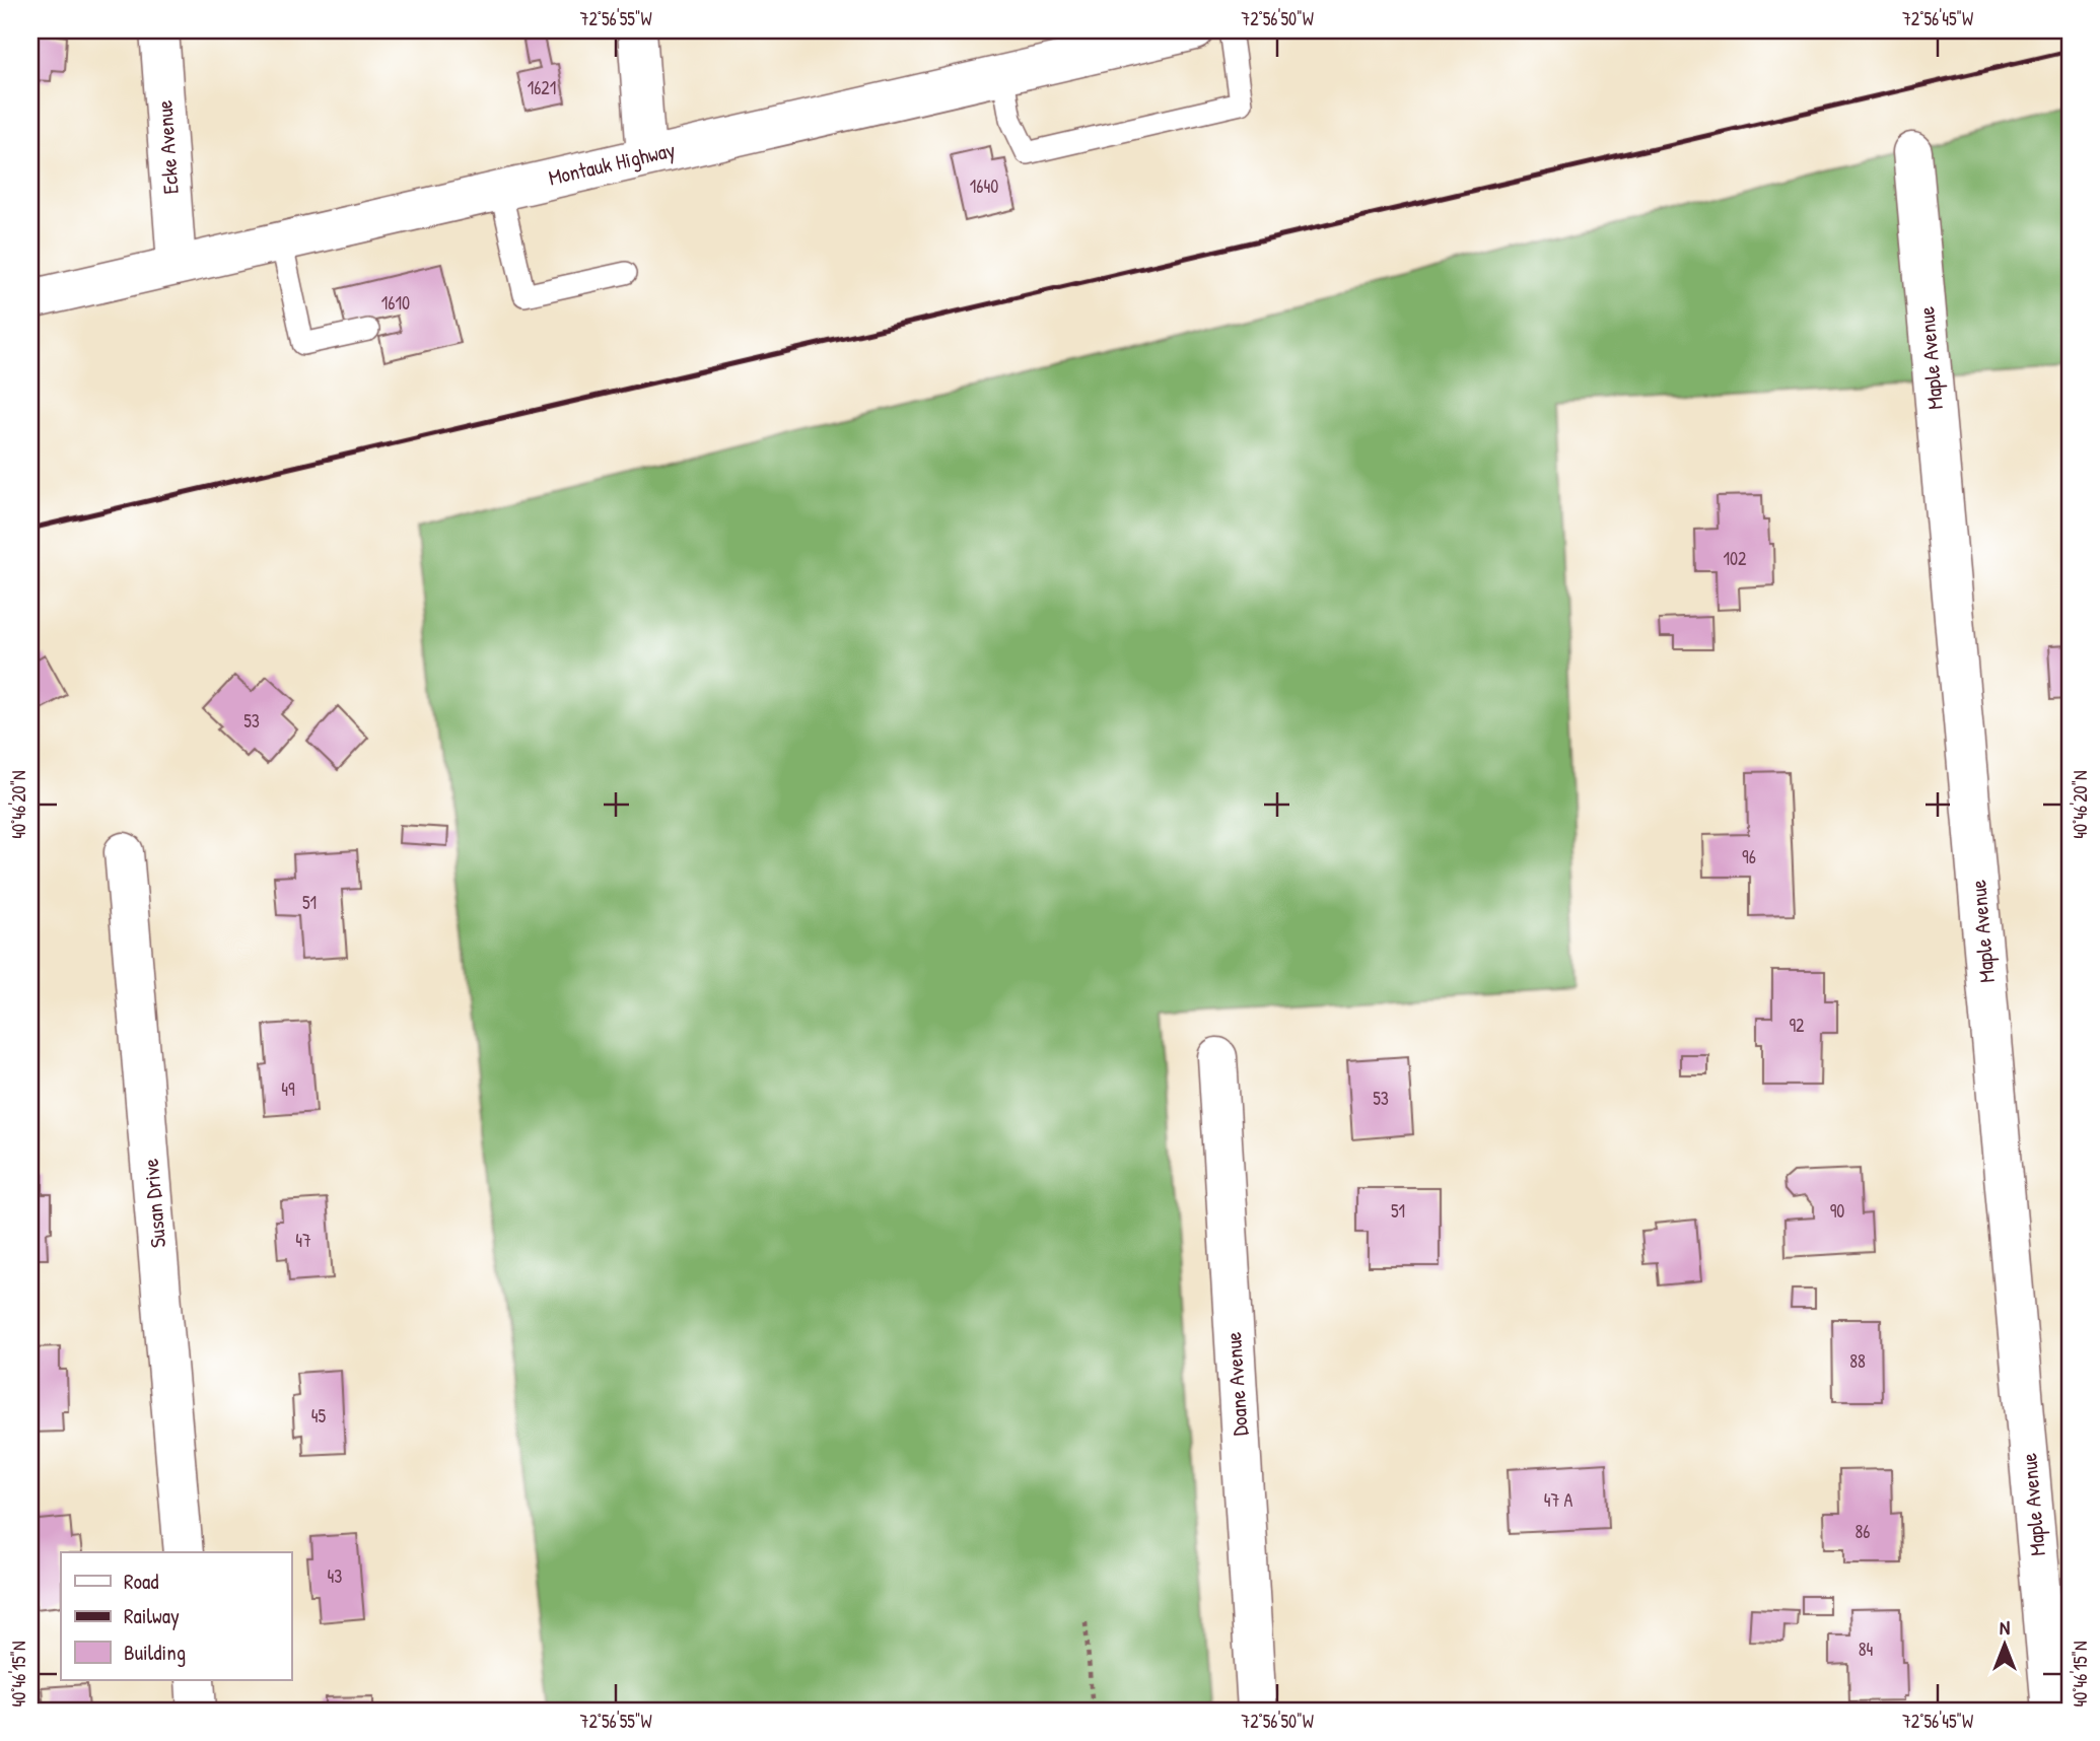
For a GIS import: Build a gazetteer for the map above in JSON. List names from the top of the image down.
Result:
{
  "streets": {
    "street": [
      "Ecke Avenue",
      "Montauk Highway",
      "Maple Avenue",
      "Susan Drive",
      "Doane Avenue"
    ]
  },
  "crossings": [
    ["Ecke Avenue", "Montauk Highway"]
  ],
  "house_numbers": [
    "1621",
    "1640",
    "1610",
    "102",
    "53",
    "96",
    "51",
    "92",
    "49",
    "53",
    "51",
    "90",
    "47",
    "88",
    "45",
    "47 A",
    "86",
    "43",
    "84"
  ],
  "legend": ["Road", "Railway", "Building"],
  "north": "top",
  "coordinates": [
    "72°56'55\"W",
    "72°56'50\"W",
    "72°56'45\"W",
    "40°46'20\"N",
    "40°46'15\"N"
  ]
}
